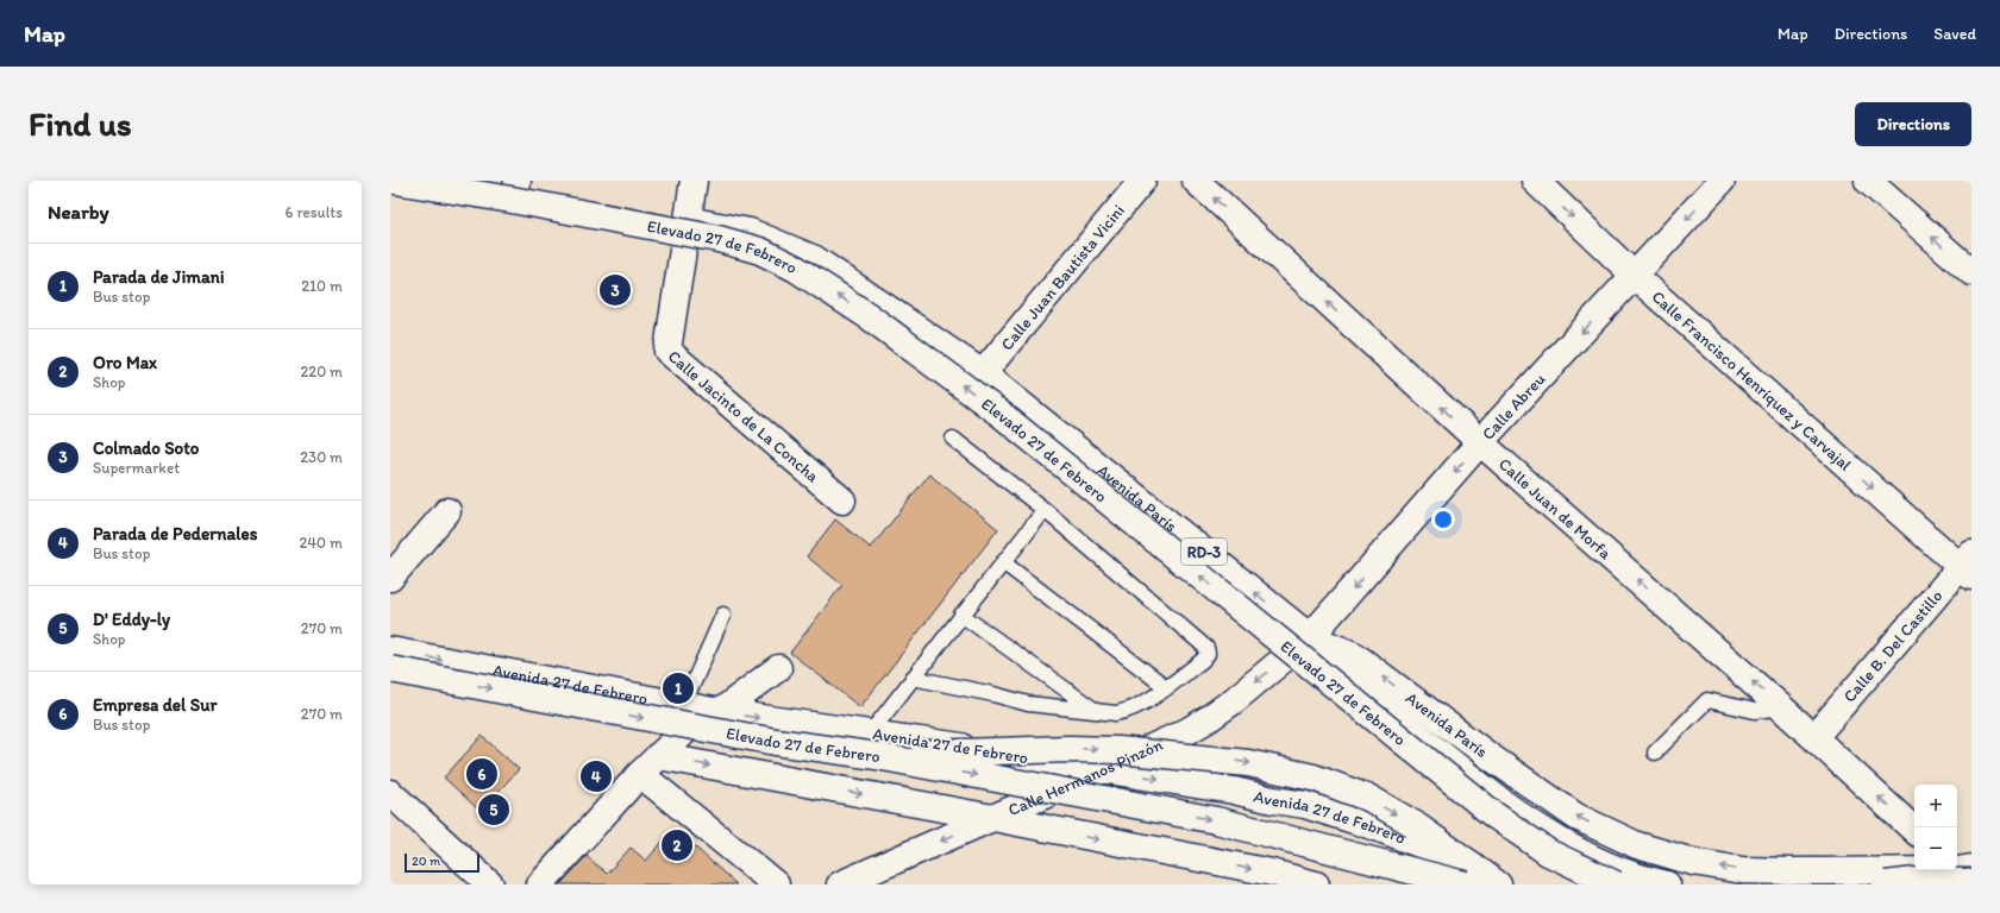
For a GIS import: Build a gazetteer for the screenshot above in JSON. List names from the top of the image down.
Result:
{
  "streets": {
    "main road": [
      "Elevado 27 de Febrero",
      "Calle Juan Bautista Vicini",
      "Calle Francisco Henríquez y Carvajal",
      "Calle Abreu",
      "Calle Jacinto de La Concha",
      "Avenida París",
      "Calle Juan de Morfa",
      "RD-3",
      "Calle B. Del Castillo",
      "Avenida 27 de Febrero",
      "Calle Hermanos Pinzón"
    ]
  },
  "crossings": [
    ["Elevado 27 de Febrero", "Avenida 27 de Febrero"],
    ["Calle Juan Bautista Vicini", "Avenida París"],
    ["Calle Francisco Henríquez y Carvajal", "Calle Abreu"],
    ["Calle Francisco Henríquez y Carvajal", "Calle B. Del Castillo"],
    ["Calle Abreu", "Avenida París"],
    ["Calle Abreu", "Calle Juan de Morfa"],
    ["Calle Abreu", "Calle Hermanos Pinzón"],
    ["Calle Jacinto de La Concha", "Avenida París"],
    ["Avenida París", "Calle Hermanos Pinzón"],
    ["Calle Juan de Morfa", "Calle B. Del Castillo"],
    ["Avenida 27 de Febrero", "Calle Hermanos Pinzón"]
  ],
  "one_way": [
    "Calle Francisco Henríquez y Carvajal",
    "Calle Abreu",
    "Calle Juan de Morfa",
    "Calle Hermanos Pinzón"
  ],
  "scale_bar": "20 m",
  "page": {
    "header": "Map",
    "nav": ["Map", "Directions", "Saved"],
    "buttons": "Directions",
    "title": "Find us",
    "heading": ["Nearby", "6 results"],
    "list": [
      {
        "mark": "1",
        "name": "Parada de Jimani",
        "note": "Bus stop",
        "value": "210 m"
      },
      {
        "mark": "2",
        "name": "Oro Max",
        "note": "Shop",
        "value": "220 m"
      },
      {
        "mark": "3",
        "name": "Colmado Soto",
        "note": "Supermarket",
        "value": "230 m"
      },
      {
        "mark": "4",
        "name": "Parada de Pedernales",
        "note": "Bus stop",
        "value": "240 m"
      },
      {
        "mark": "5",
        "name": "D' Eddy-ly",
        "note": "Shop",
        "value": "270 m"
      },
      {
        "mark": "6",
        "name": "Empresa del Sur",
        "note": "Bus stop",
        "value": "270 m"
      }
    ],
    "pins": [
      "3",
      "1",
      "6",
      "4",
      "5",
      "2"
    ],
    "map_buttons": ["+", "−"],
    "scale": "20 m"
  }
}
